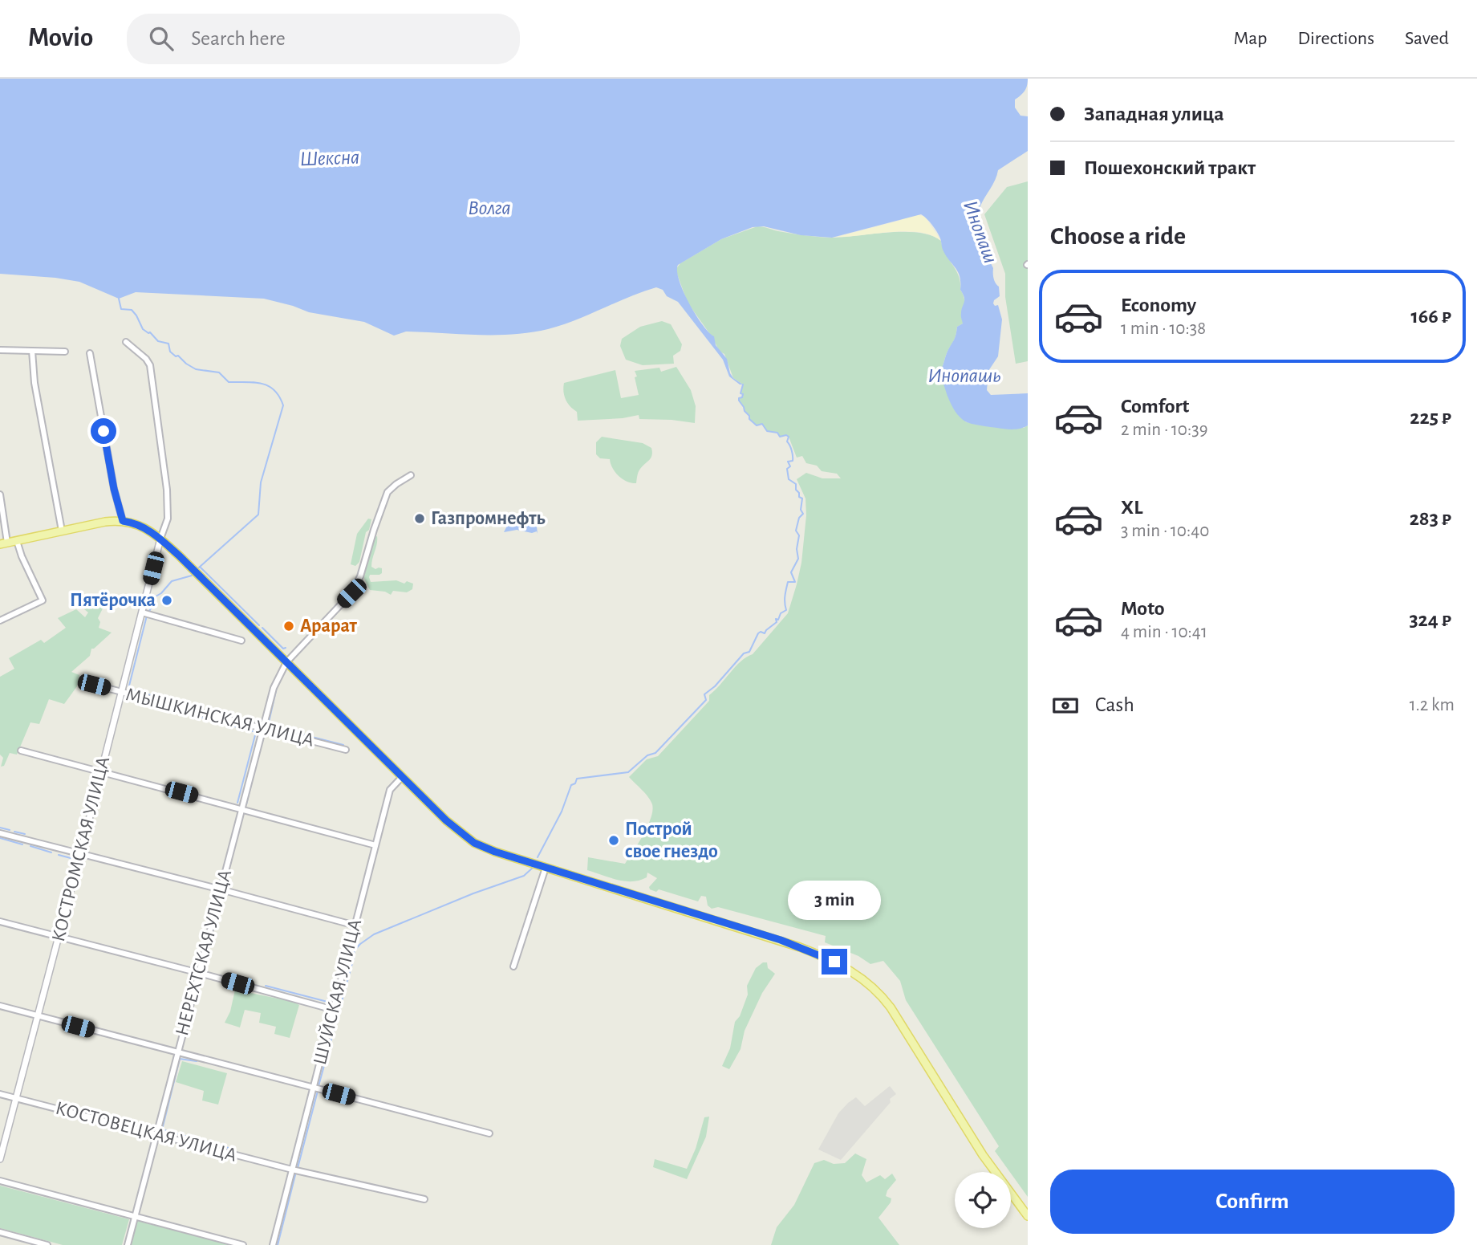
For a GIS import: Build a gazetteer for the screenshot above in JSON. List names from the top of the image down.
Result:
{
  "streets": {
    "street": [
      "МЫШКИНСКАЯ УЛИЦА",
      "КОСТРОМСКАЯ УЛИЦА",
      "НЕРЕХТСКАЯ УЛИЦА",
      "ШУЙСКАЯ УЛИЦА",
      "КОСТОВЕЦКАЯ УЛИЦА"
    ]
  },
  "crossings": [
    ["МЫШКИНСКАЯ УЛИЦА", "КОСТРОМСКАЯ УЛИЦА"],
    ["МЫШКИНСКАЯ УЛИЦА", "НЕРЕХТСКАЯ УЛИЦА"],
    ["КОСТРОМСКАЯ УЛИЦА", "КОСТОВЕЦКАЯ УЛИЦА"],
    ["НЕРЕХТСКАЯ УЛИЦА", "КОСТОВЕЦКАЯ УЛИЦА"],
    ["ШУЙСКАЯ УЛИЦА", "КОСТОВЕЦКАЯ УЛИЦА"]
  ],
  "water": [
    "Шексна",
    "Волга",
    "Инопаш",
    "Инопашь"
  ],
  "places": [
    "Газпромнефть",
    "Пятёрочка",
    "Арарат",
    "Построй свое гнездо"
  ],
  "page": {
    "header": "Movio",
    "search": "Search here",
    "nav": ["Map", "Directions", "Saved"],
    "banner": ["Западная улица", "Пошехонский тракт"],
    "heading": "Choose a ride",
    "list": [
      {
        "name": "Economy",
        "note": "1 min · 10:38",
        "value": "166 ₽"
      },
      {
        "name": "Comfort",
        "note": "2 min · 10:39",
        "value": "225 ₽"
      },
      {
        "name": "XL",
        "note": "3 min · 10:40",
        "value": "283 ₽"
      },
      {
        "name": "Moto",
        "note": "4 min · 10:41",
        "value": "324 ₽"
      }
    ],
    "pay": ["Cash", "1.2 km"],
    "bubble": "3 min",
    "buttons": "Confirm"
  }
}
